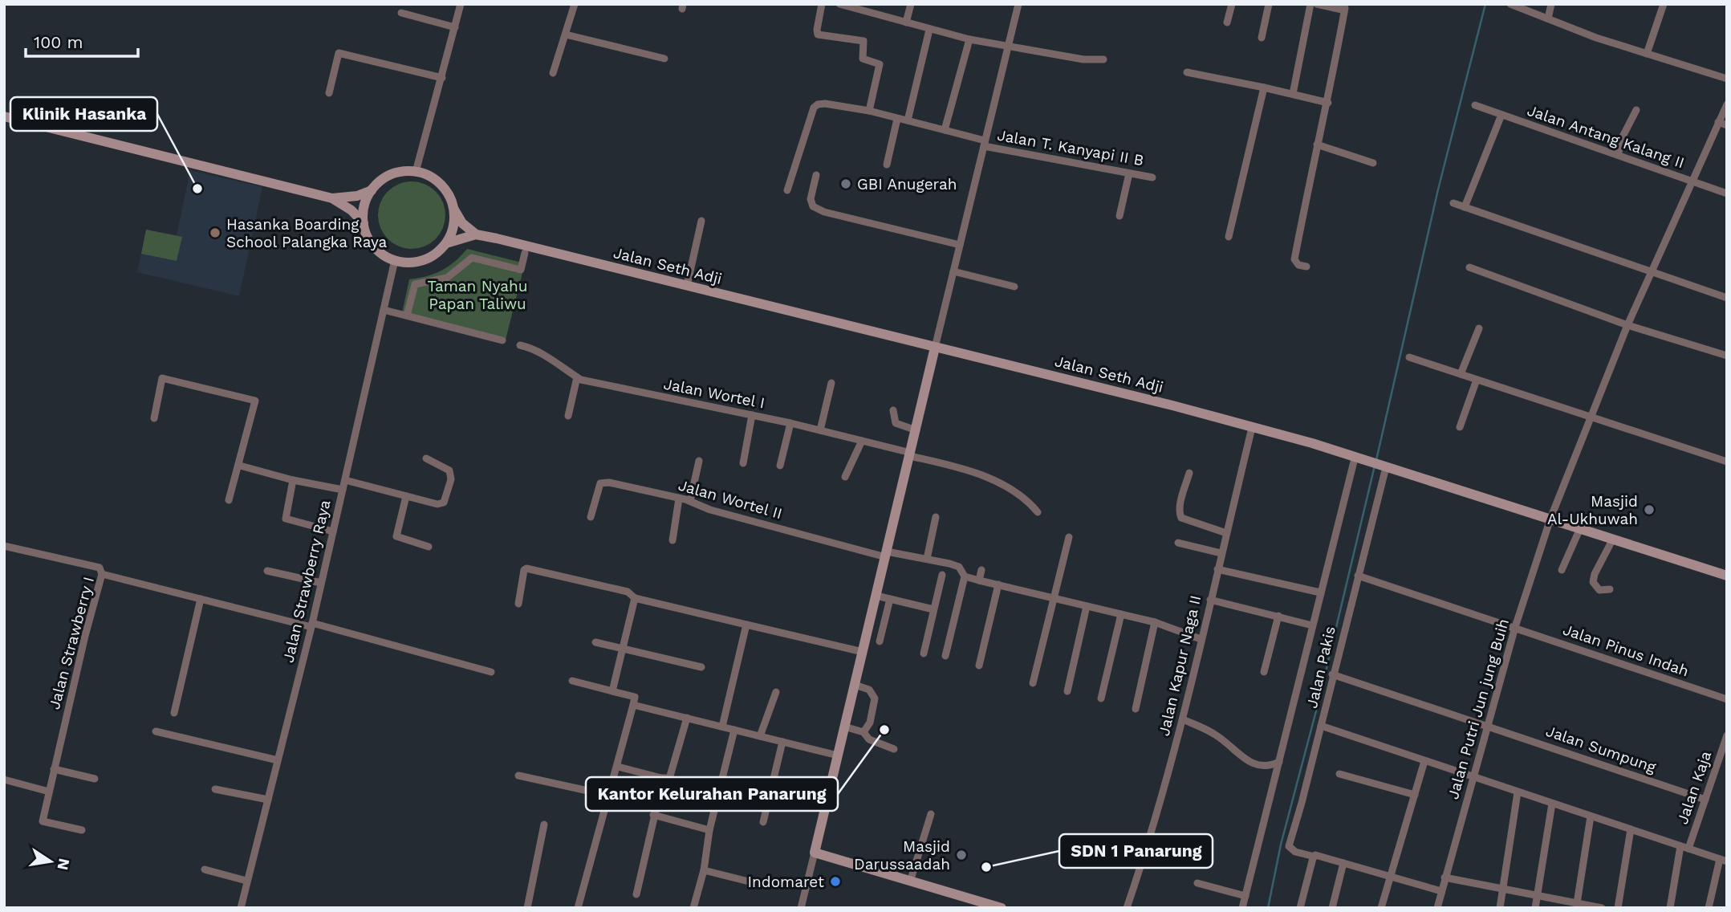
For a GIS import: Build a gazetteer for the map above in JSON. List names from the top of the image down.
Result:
{
  "streets": {
    "street": [
      "Jalan Antang Kalang II",
      "Jalan T. Kanyapi II B",
      "Jalan Seth Adji",
      "Jalan Wortel I",
      "Jalan Wortel II",
      "Jalan Strawberry Raya",
      "Jalan Strawberry I",
      "Jalan Pinus Indah",
      "Jalan Kapur Naga II",
      "Jalan Pakis",
      "Jalan Putri Jun jung Buih",
      "Jalan Sumpung",
      "Jalan Kaja"
    ]
  },
  "crossings": [
    ["Jalan Antang Kalang II", "Jalan Putri Jun jung Buih"],
    ["Jalan Seth Adji", "Jalan Kapur Naga II"],
    ["Jalan Seth Adji", "Jalan Pakis"],
    ["Jalan Seth Adji", "Jalan Putri Jun jung Buih"],
    ["Jalan Wortel II", "Jalan Kapur Naga II"],
    ["Jalan Strawberry Raya", "Jalan Strawberry I"],
    ["Jalan Pinus Indah", "Jalan Pakis"],
    ["Jalan Pinus Indah", "Jalan Putri Jun jung Buih"],
    ["Jalan Pakis", "Jalan Sumpung"],
    ["Jalan Putri Jun jung Buih", "Jalan Sumpung"],
    ["Jalan Sumpung", "Jalan Kaja"]
  ],
  "parks": ["Taman Nyahu Papan Taliwu"],
  "places": [
    "GBI Anugerah",
    "Klinik Hasanka",
    "Hasanka Boarding School Palangka Raya",
    "Masjid Al-Ukhuwah",
    "Kantor Kelurahan Panarung",
    "Masjid Darussaadah",
    "SDN 1 Panarung",
    "Indomaret"
  ],
  "scale_bar": "100 m",
  "north": "right"
}
